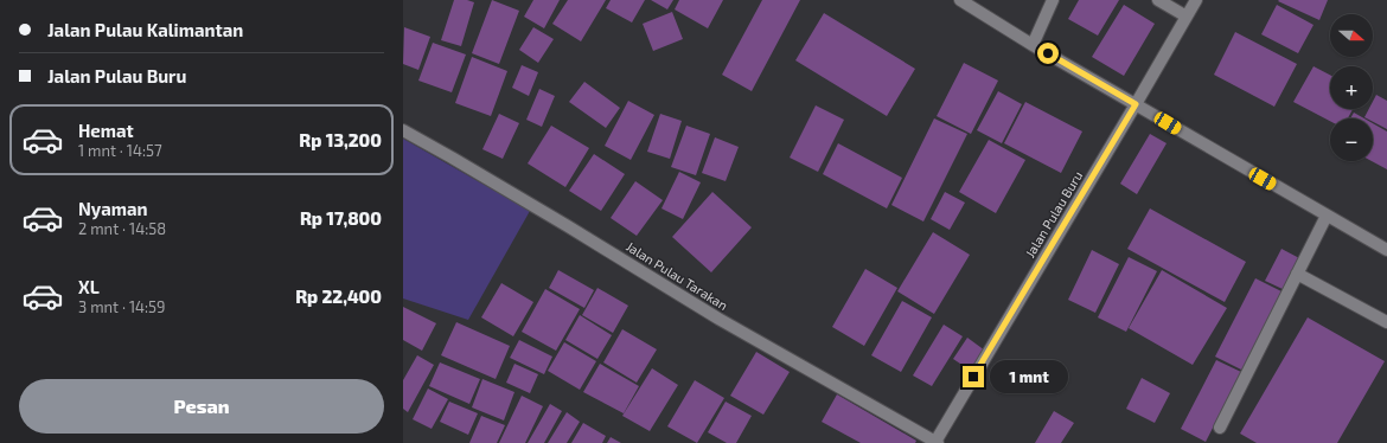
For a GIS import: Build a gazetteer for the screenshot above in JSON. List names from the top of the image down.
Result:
{
  "streets": {
    "street": ["Jalan Pulau Buru", "Jalan Pulau Tarakan"]
  },
  "crossings": [
    ["Jalan Pulau Buru", "Jalan Pulau Tarakan"]
  ],
  "north": "right",
  "page": {
    "banner": ["Jalan Pulau Kalimantan", "Jalan Pulau Buru"],
    "map_buttons": ["+", "−"],
    "list": [
      {
        "name": "Hemat",
        "note": "1 mnt · 14:57",
        "value": "Rp 13,200"
      },
      {
        "name": "Nyaman",
        "note": "2 mnt · 14:58",
        "value": "Rp 17,800"
      },
      {
        "name": "XL",
        "note": "3 mnt · 14:59",
        "value": "Rp 22,400"
      }
    ],
    "bubble": "1 mnt",
    "buttons": "Pesan"
  }
}
